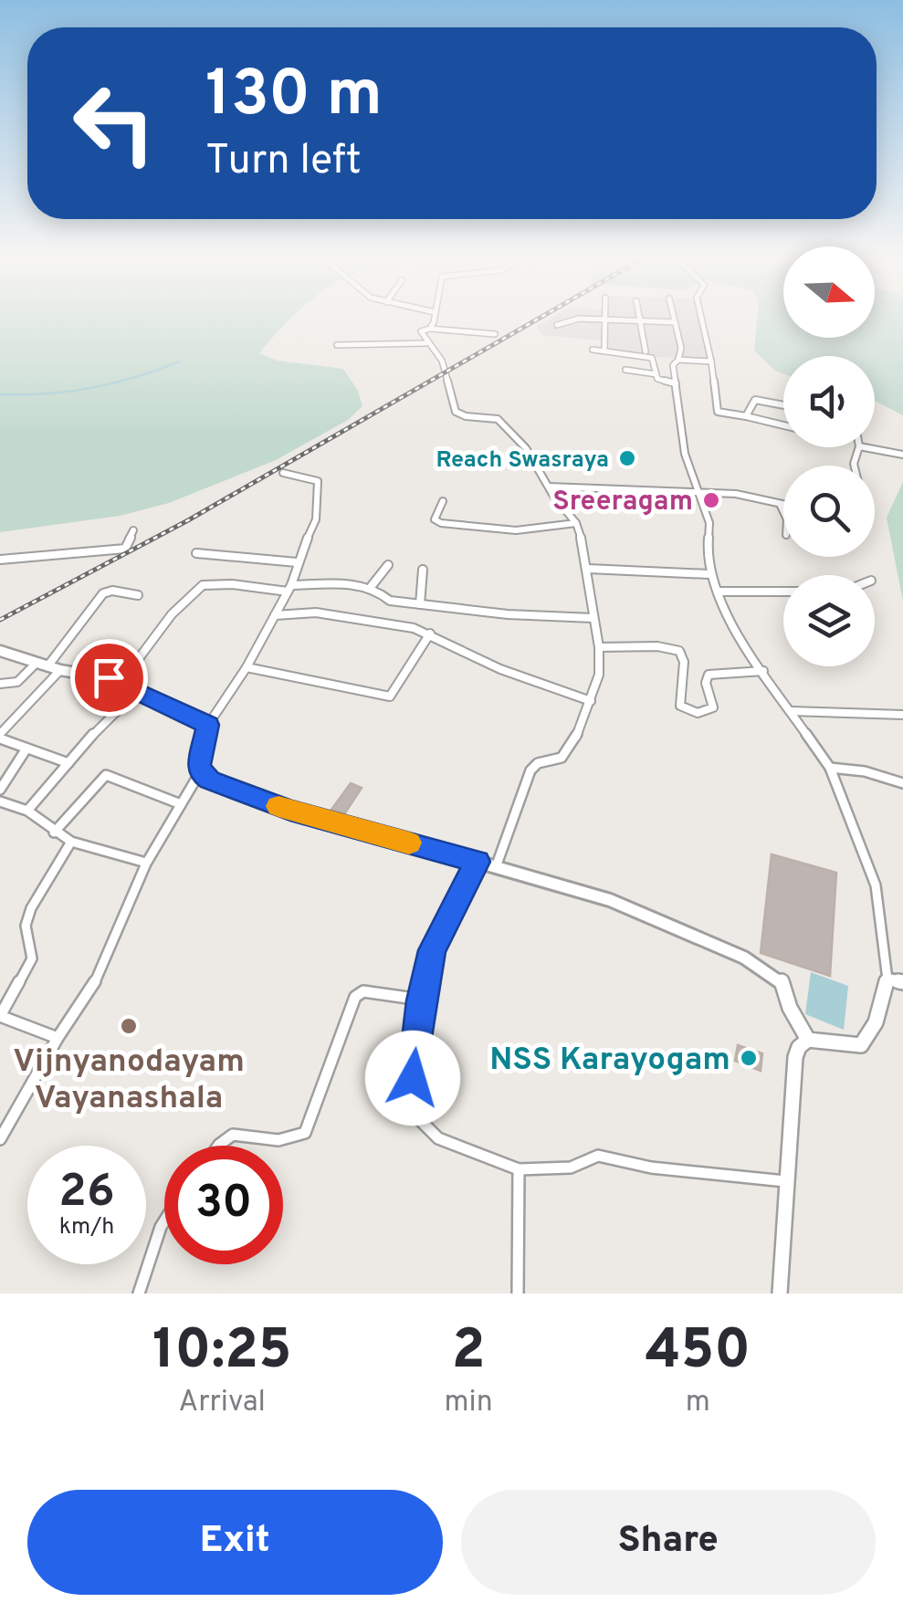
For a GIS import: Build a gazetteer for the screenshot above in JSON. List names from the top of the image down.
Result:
{
  "places": [
    "Reach Swasraya",
    "Sreeragam",
    "Vijnyanodayam Vayanashala",
    "NSS Karayogam"
  ],
  "north": "right",
  "page": {
    "turn": ["130 m", "Turn left"],
    "speed": "26 km/h",
    "limit": "30",
    "eta": [
      "10:25",
      "Arrival",
      "2",
      "min",
      "450",
      "m"
    ],
    "buttons": ["Exit", "Share"]
  }
}
